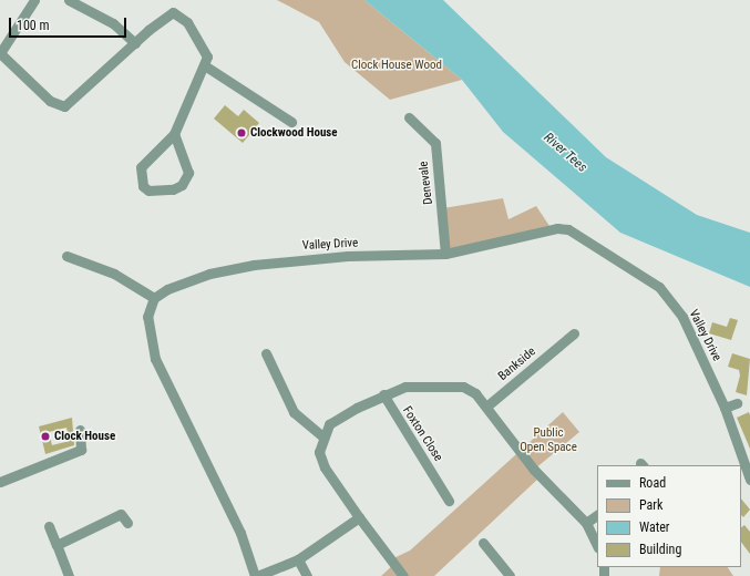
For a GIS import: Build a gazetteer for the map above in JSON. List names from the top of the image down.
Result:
{
  "streets": {
    "street": [
      "Denevale",
      "Valley Drive",
      "Bankside",
      "Foxton Close"
    ]
  },
  "crossings": [
    ["Denevale", "Valley Drive"]
  ],
  "water": ["River Tees"],
  "parks": ["Clock House Wood", "Public Open Space"],
  "places": ["Clockwood House", "Clock House"],
  "legend": [
    "Road",
    "Park",
    "Water",
    "Building"
  ],
  "scale_bar": "100 m"
}
